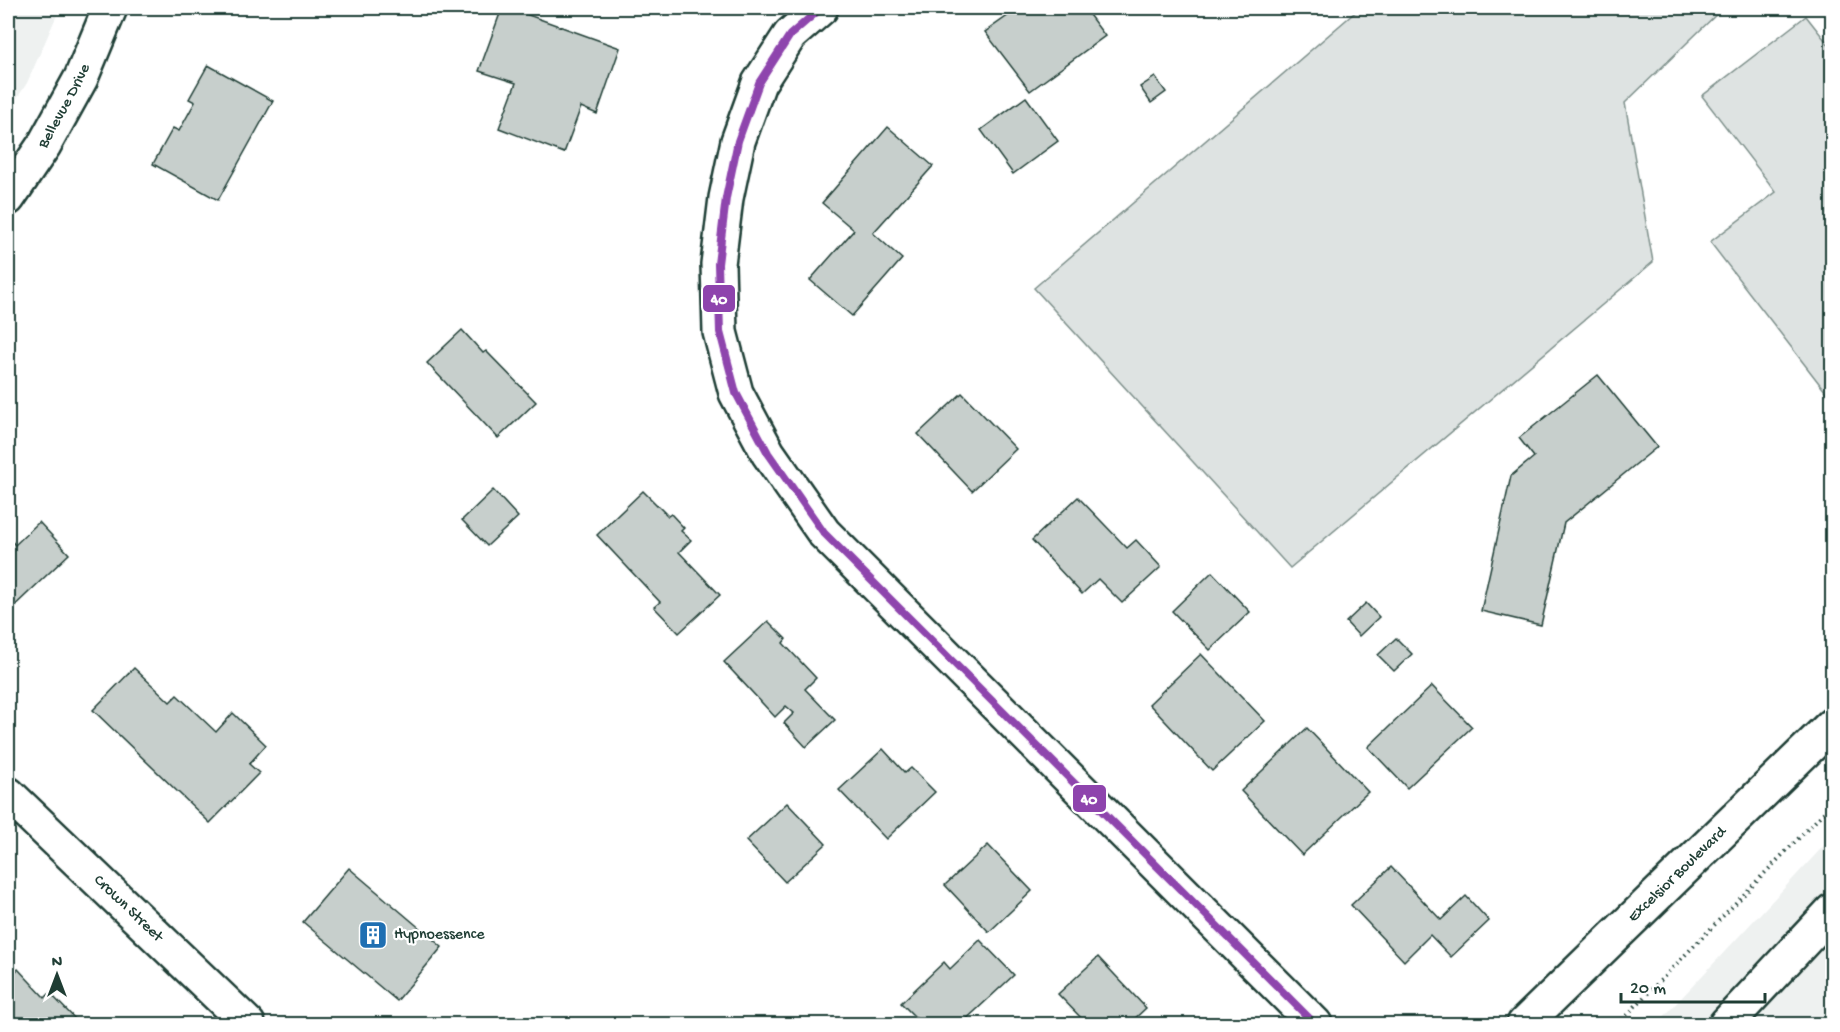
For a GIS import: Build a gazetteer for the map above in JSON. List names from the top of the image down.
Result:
{
  "streets": {
    "street": ["Bellevue Drive", "Excelsior Boulevard", "Crown Street"]
  },
  "places": {
    "building": ["Hypnoessence"]
  },
  "lines": ["transit line 40"],
  "scale_bar": "20 m",
  "north": "top"
}
